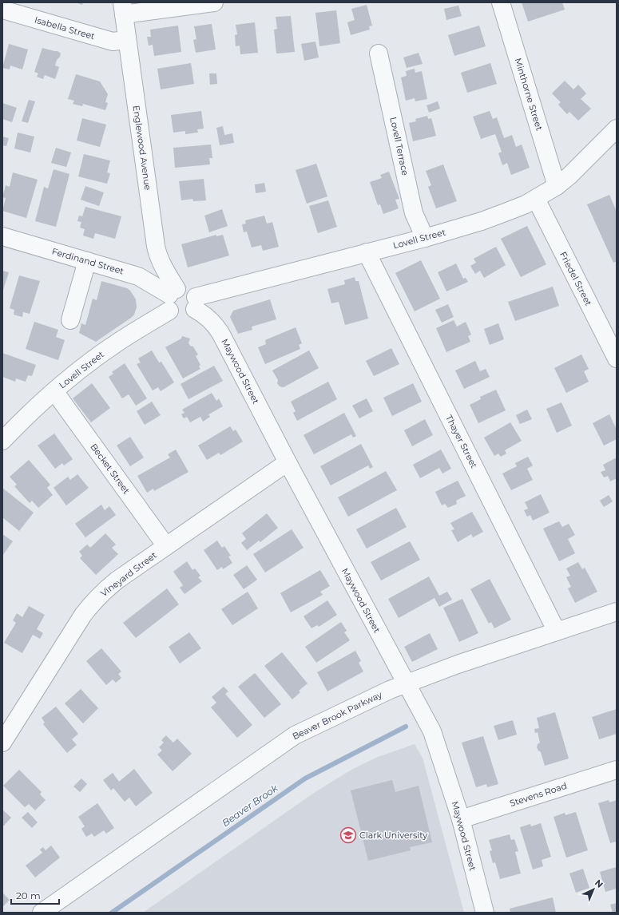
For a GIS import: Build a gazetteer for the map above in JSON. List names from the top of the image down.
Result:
{
  "streets": {
    "street": [
      "Isabella Street",
      "Minthorne Street",
      "Lovell Terrace",
      "Englewood Avenue",
      "Lovell Street",
      "Ferdinand Street",
      "Friedel Street",
      "Maywood Street",
      "Thayer Street",
      "Becket Street",
      "Vineyard Street",
      "Beaver Brook Parkway",
      "Stevens Road"
    ]
  },
  "crossings": [
    ["Isabella Street", "Englewood Avenue"],
    ["Minthorne Street", "Lovell Street"],
    ["Lovell Terrace", "Lovell Street"],
    ["Englewood Avenue", "Lovell Street"],
    ["Englewood Avenue", "Ferdinand Street"],
    ["Englewood Avenue", "Maywood Street"],
    ["Lovell Street", "Ferdinand Street"],
    ["Lovell Street", "Friedel Street"],
    ["Lovell Street", "Maywood Street"],
    ["Lovell Street", "Thayer Street"],
    ["Lovell Street", "Becket Street"],
    ["Ferdinand Street", "Maywood Street"],
    ["Maywood Street", "Vineyard Street"],
    ["Maywood Street", "Beaver Brook Parkway"],
    ["Maywood Street", "Stevens Road"],
    ["Thayer Street", "Beaver Brook Parkway"],
    ["Becket Street", "Vineyard Street"]
  ],
  "water": ["Beaver Brook"],
  "places": {
    "school or university": ["Clark University"]
  },
  "scale_bar": "20 m",
  "north": "top right"
}
